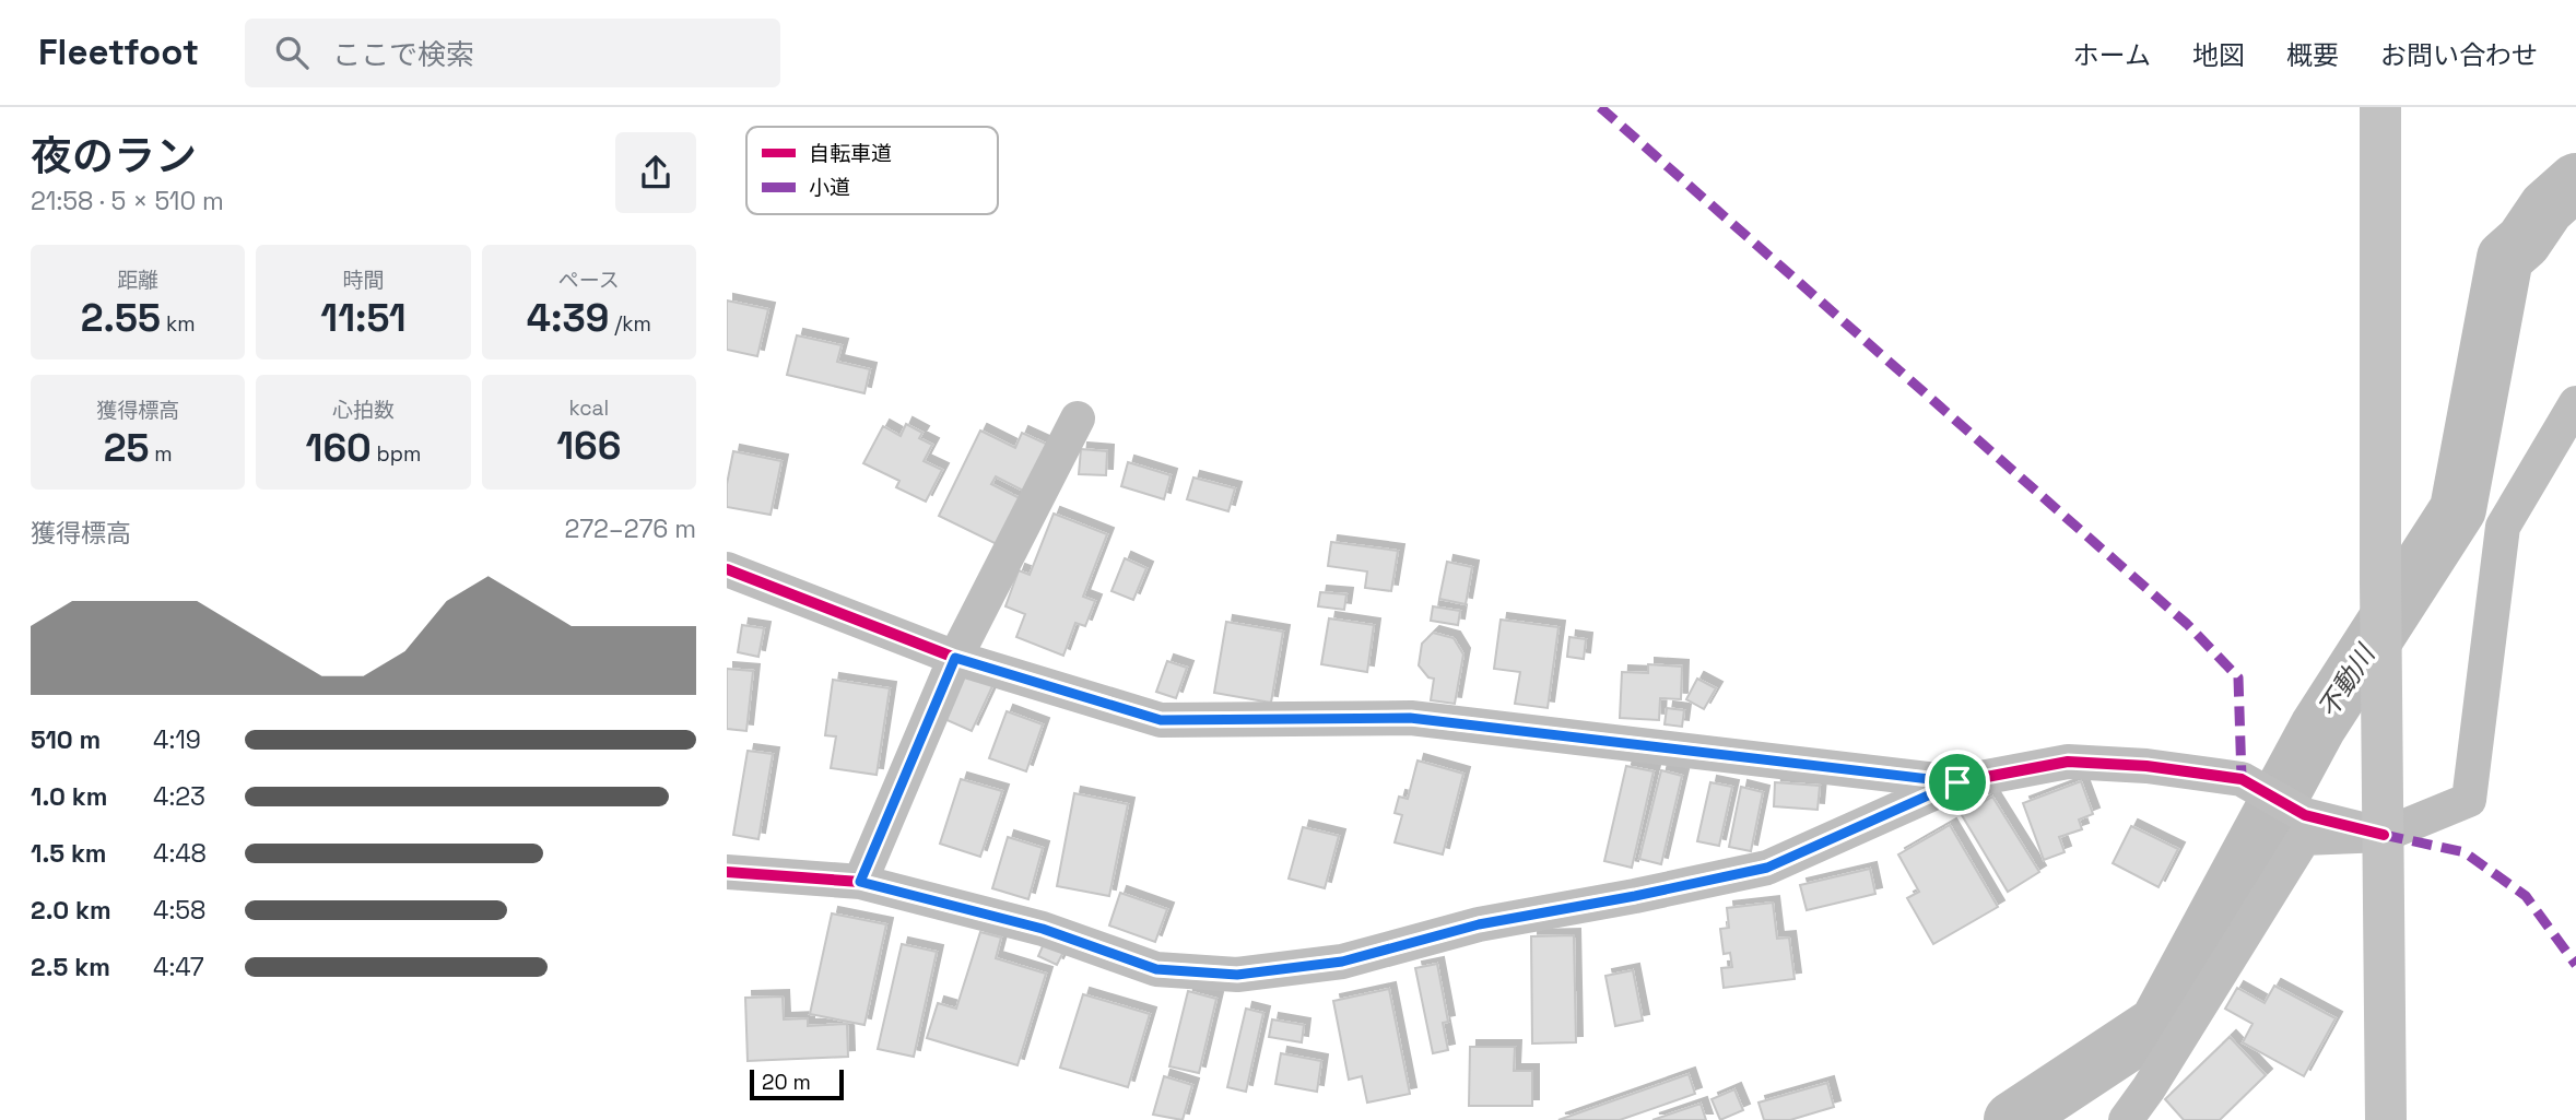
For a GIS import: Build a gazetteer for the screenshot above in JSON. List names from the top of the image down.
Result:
{
  "water": ["不動川"],
  "legend": ["自転車道", "小道"],
  "scale_bar": "20 m",
  "page": {
    "header": "Fleetfoot",
    "search": "ここで検索",
    "nav": [
      "ホーム",
      "地図",
      "概要",
      "お問い合わせ"
    ],
    "heading": ["夜のラン", "21:58 · 5 × 510 m"],
    "stats": [
      ["距離", "2.55 km"],
      ["時間", "11:51"],
      ["ペース", "4:39 /km"],
      ["獲得標高", "25 m"],
      ["心拍数", "160 bpm"],
      ["kcal", "166"]
    ],
    "chart": ["獲得標高", "272–276 m"],
    "list": [
      {
        "name": "510 m",
        "note": "4:19"
      },
      {
        "name": "1.0 km",
        "note": "4:23"
      },
      {
        "name": "1.5 km",
        "note": "4:48"
      },
      {
        "name": "2.0 km",
        "note": "4:58"
      },
      {
        "name": "2.5 km",
        "note": "4:47"
      }
    ],
    "scale": "20 m"
  }
}
